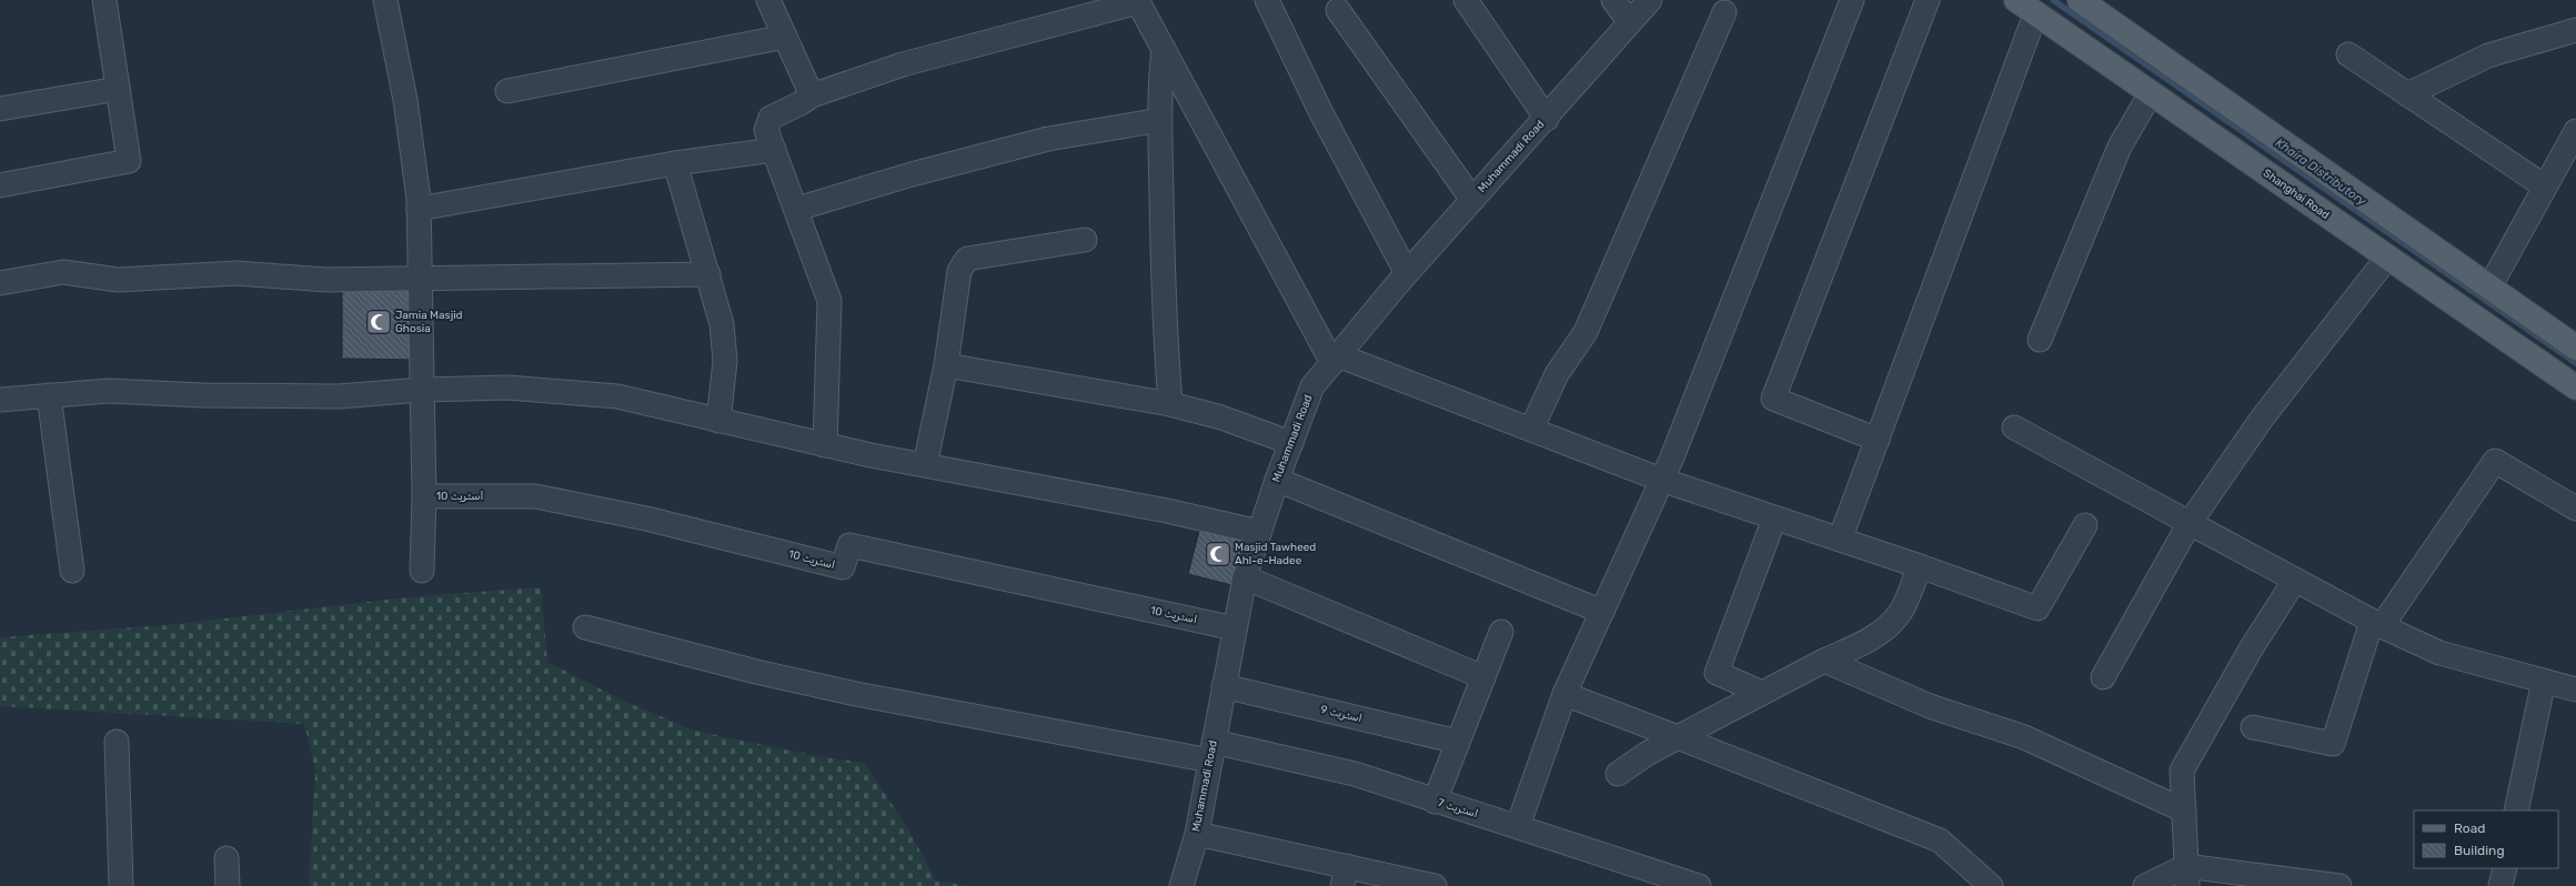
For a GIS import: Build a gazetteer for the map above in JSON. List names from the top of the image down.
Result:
{
  "streets": {
    "main road": ["Shanghai Road"],
    "street": [
      "Muhammadi Road",
      "اسٹریٹ 10",
      "اسٹریٹ 9",
      "اسٹریٹ 7"
    ]
  },
  "crossings": [
    ["Muhammadi Road", "اسٹریٹ 10"],
    ["Muhammadi Road", "اسٹریٹ 9"],
    ["Muhammadi Road", "اسٹریٹ 7"]
  ],
  "water": ["Khaira Distributory"],
  "places": {
    "mosque": ["Jamia Masjid Ghosia", "Masjid Tawheed Ahl-e-Hadee"]
  },
  "legend": ["Road", "Building"]
}
